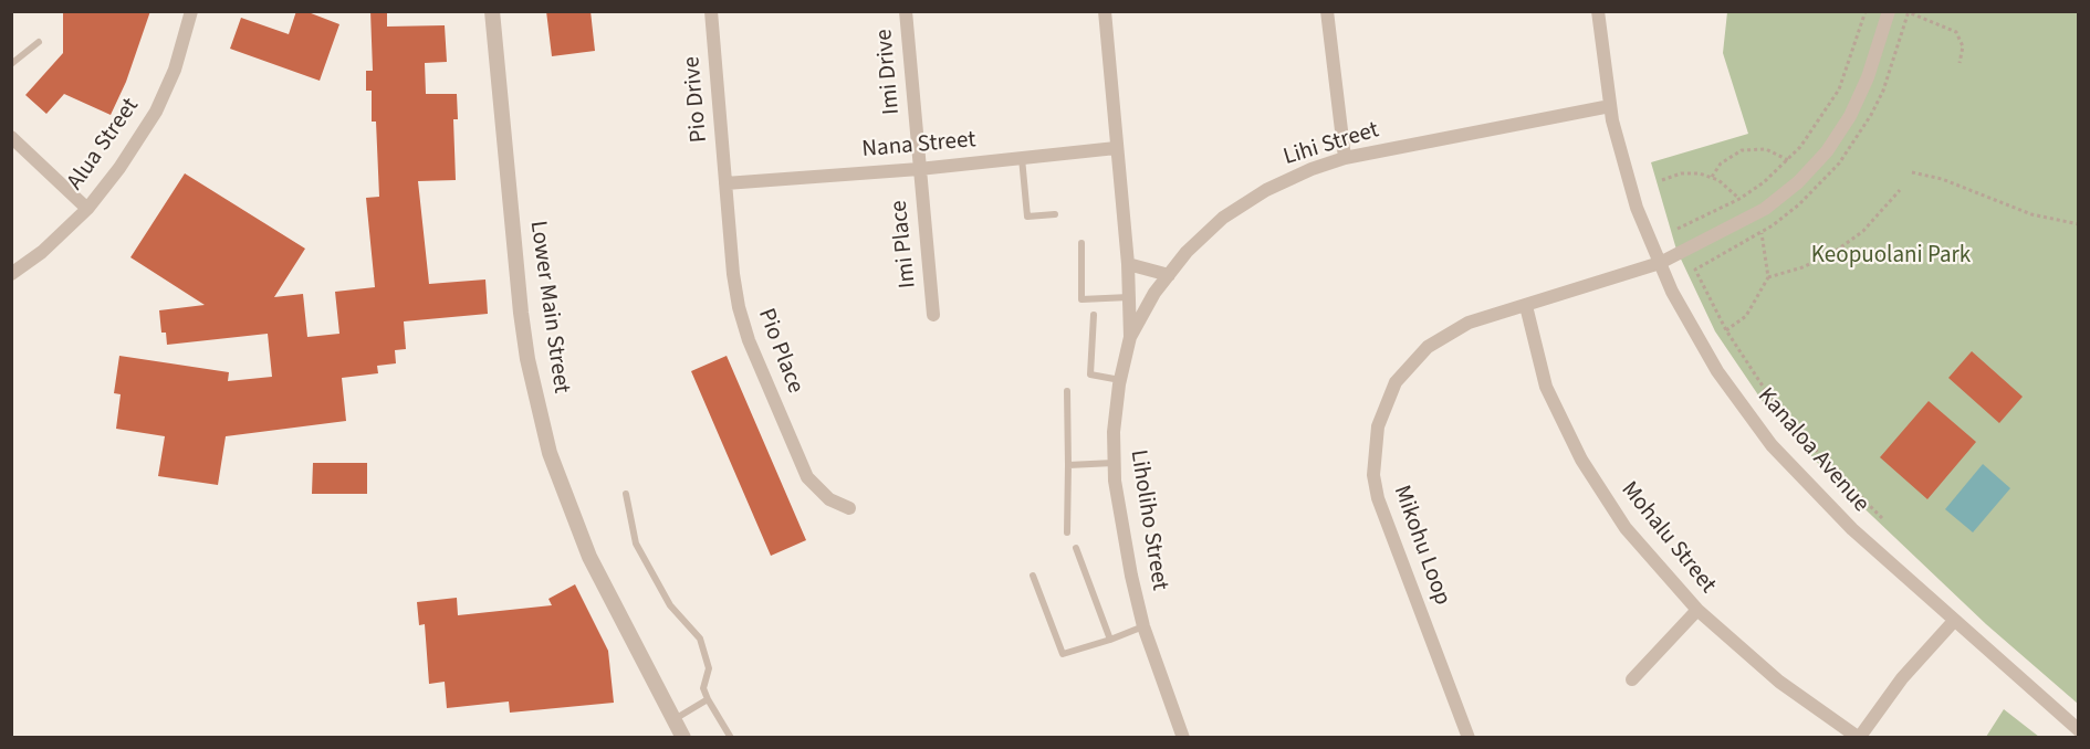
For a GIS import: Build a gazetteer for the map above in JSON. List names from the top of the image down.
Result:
{
  "streets": {
    "street": [
      "Imi Drive",
      "Pio Drive",
      "Alua Street",
      "Lihi Street",
      "Nana Street",
      "Imi Place",
      "Lower Main Street",
      "Pio Place",
      "Kanaloa Avenue",
      "Liholiho Street",
      "Mohalu Street",
      "Mikohu Loop"
    ]
  },
  "crossings": [
    ["Imi Drive", "Nana Street"],
    ["Imi Drive", "Imi Place"],
    ["Pio Drive", "Nana Street"],
    ["Pio Drive", "Pio Place"],
    ["Lihi Street", "Kanaloa Avenue"],
    ["Lihi Street", "Liholiho Street"],
    ["Nana Street", "Imi Place"],
    ["Nana Street", "Pio Place"],
    ["Nana Street", "Liholiho Street"],
    ["Kanaloa Avenue", "Mikohu Loop"],
    ["Mohalu Street", "Mikohu Loop"]
  ],
  "parks": ["Keopuolani Park"]
}
